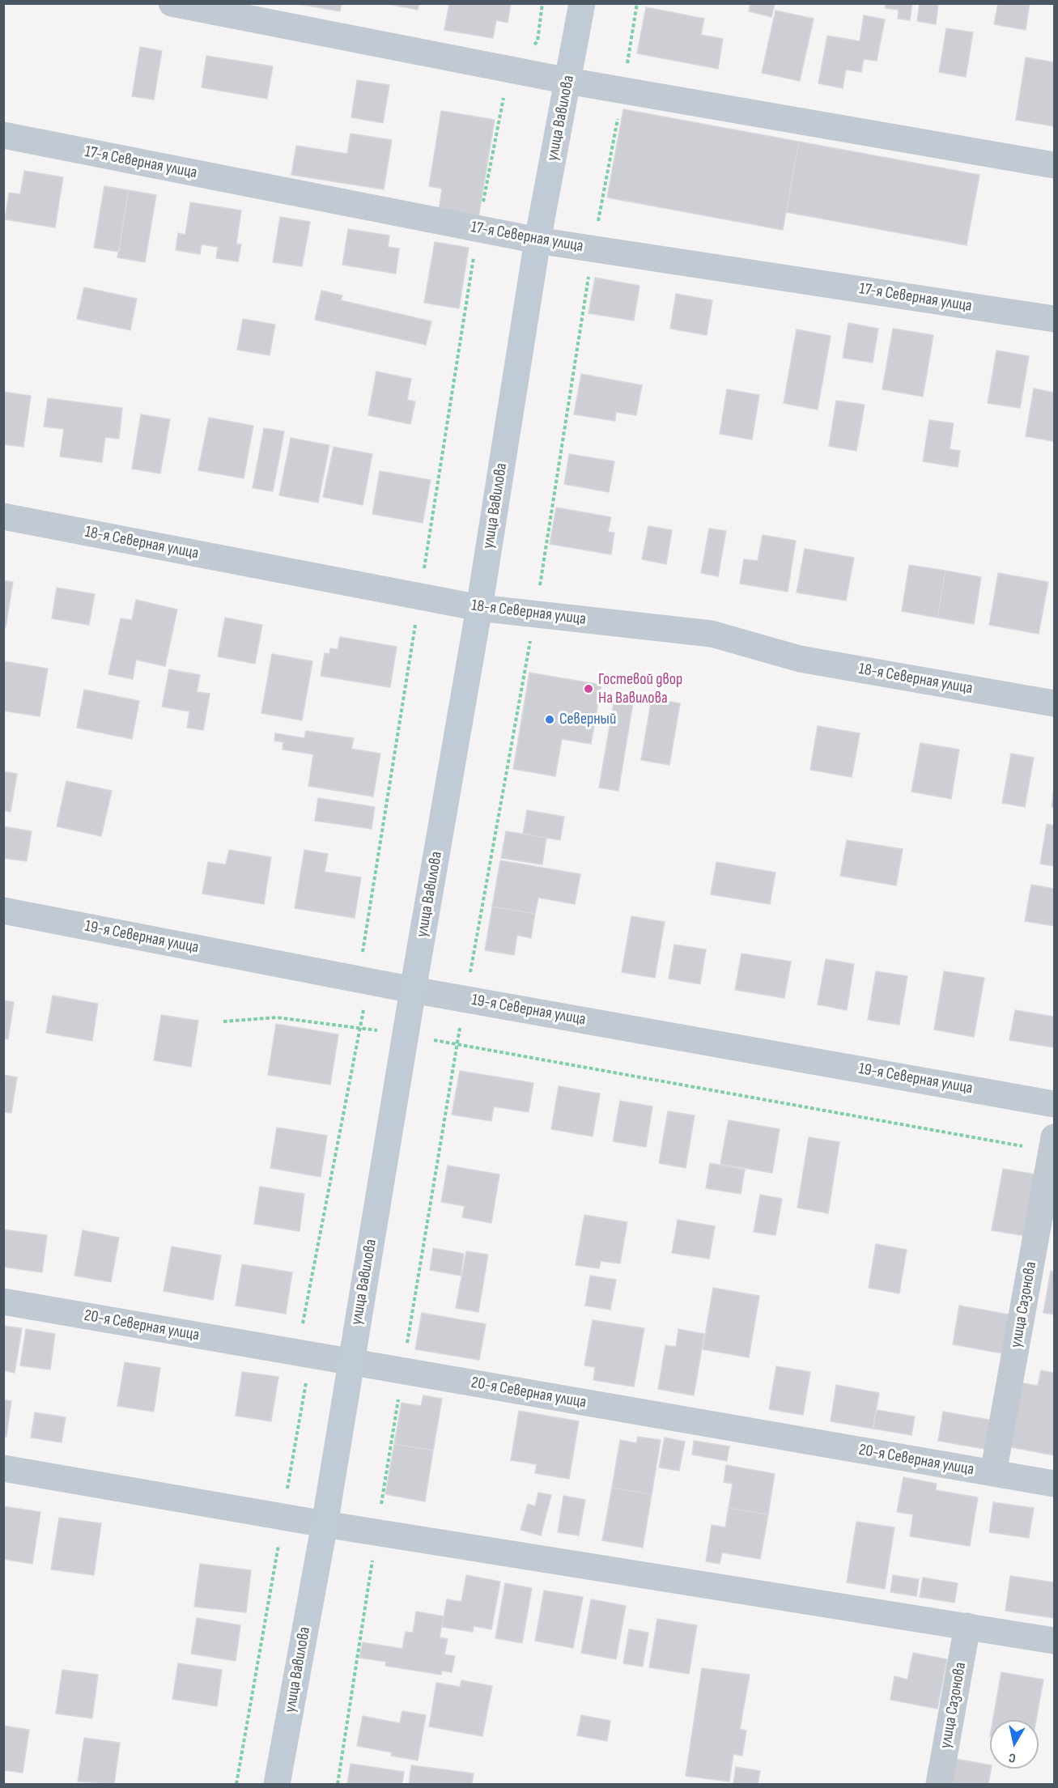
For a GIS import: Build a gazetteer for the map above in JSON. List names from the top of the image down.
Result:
{
  "streets": {
    "street": [
      "улица Вавилова",
      "17-я Северная улица",
      "18-я Северная улица",
      "19-я Северная улица",
      "улица Сазонова",
      "20-я Северная улица"
    ]
  },
  "crossings": [
    ["улица Вавилова", "17-я Северная улица"],
    ["улица Вавилова", "18-я Северная улица"],
    ["улица Вавилова", "19-я Северная улица"],
    ["улица Вавилова", "20-я Северная улица"],
    ["улица Сазонова", "20-я Северная улица"]
  ],
  "places": ["Гостевой двор На Вавилова", "Северный"],
  "north": "bottom"
}
